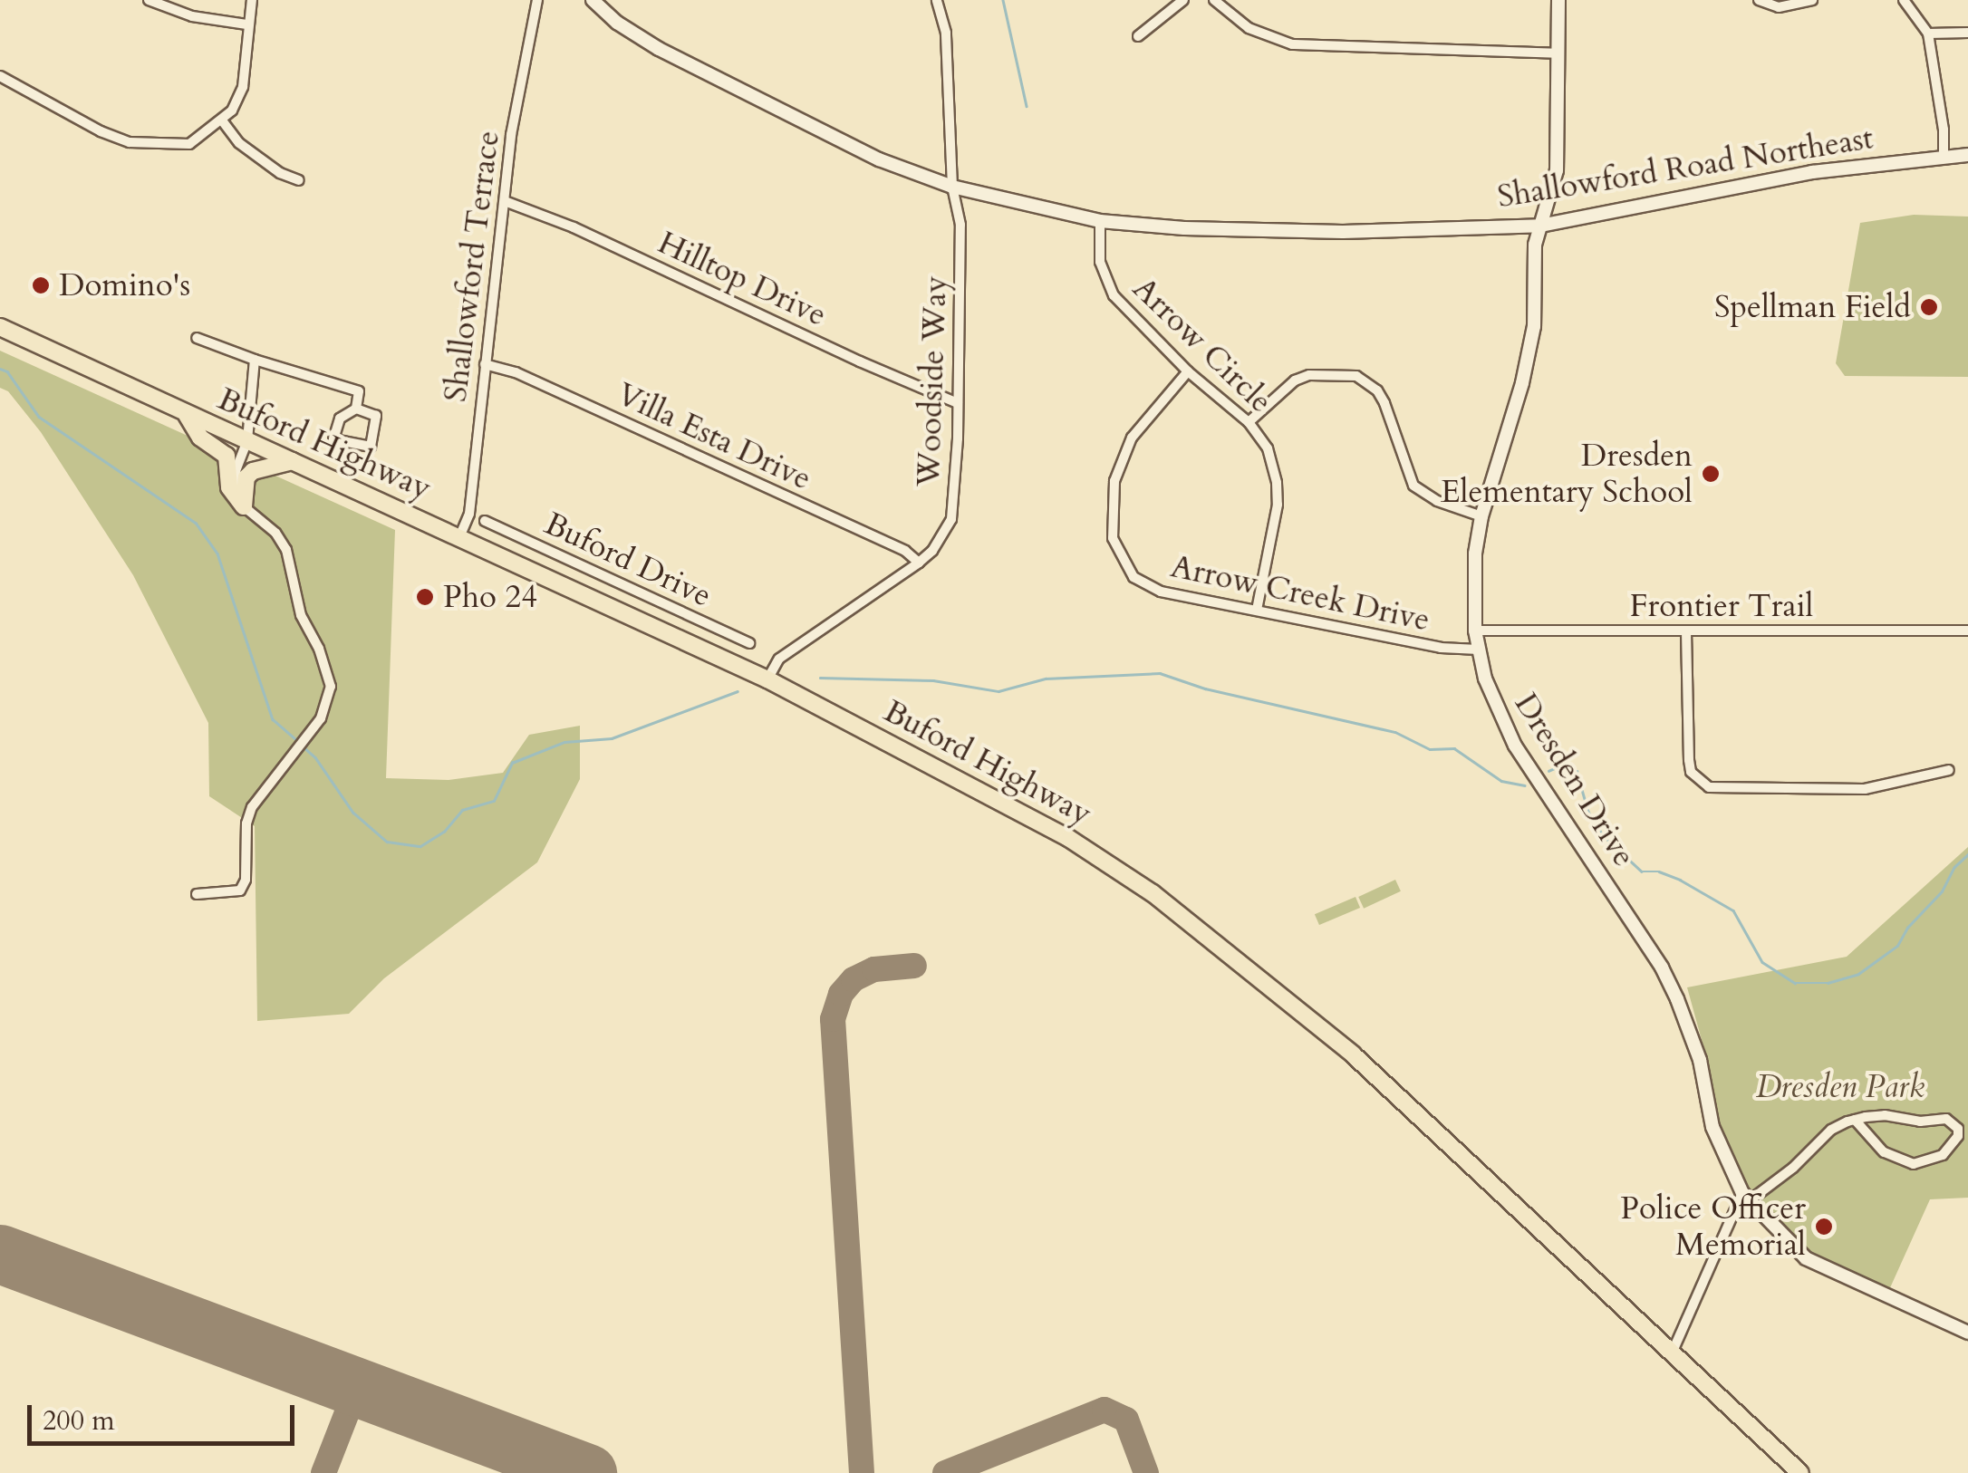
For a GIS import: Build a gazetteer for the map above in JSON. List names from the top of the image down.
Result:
{
  "streets": {
    "main road": ["Buford Highway"],
    "street": [
      "Shallowford Road Northeast",
      "Shallowford Terrace",
      "Hilltop Drive",
      "Arrow Circle",
      "Woodside Way",
      "Villa Esta Drive",
      "Buford Drive",
      "Arrow Creek Drive",
      "Frontier Trail",
      "Dresden Drive"
    ]
  },
  "crossings": [
    ["Shallowford Road Northeast", "Arrow Circle"],
    ["Shallowford Road Northeast", "Woodside Way"],
    ["Shallowford Road Northeast", "Dresden Drive"],
    ["Shallowford Terrace", "Hilltop Drive"],
    ["Shallowford Terrace", "Villa Esta Drive"],
    ["Shallowford Terrace", "Buford Highway"],
    ["Hilltop Drive", "Woodside Way"],
    ["Arrow Circle", "Arrow Creek Drive"],
    ["Woodside Way", "Villa Esta Drive"],
    ["Woodside Way", "Buford Highway"],
    ["Arrow Creek Drive", "Dresden Drive"],
    ["Frontier Trail", "Dresden Drive"]
  ],
  "parks": ["Dresden Park"],
  "places": [
    "Domino's",
    "Spellman Field",
    "Dresden Elementary School",
    "Pho 24",
    "Police Officer Memorial"
  ],
  "scale_bar": "200 m"
}
